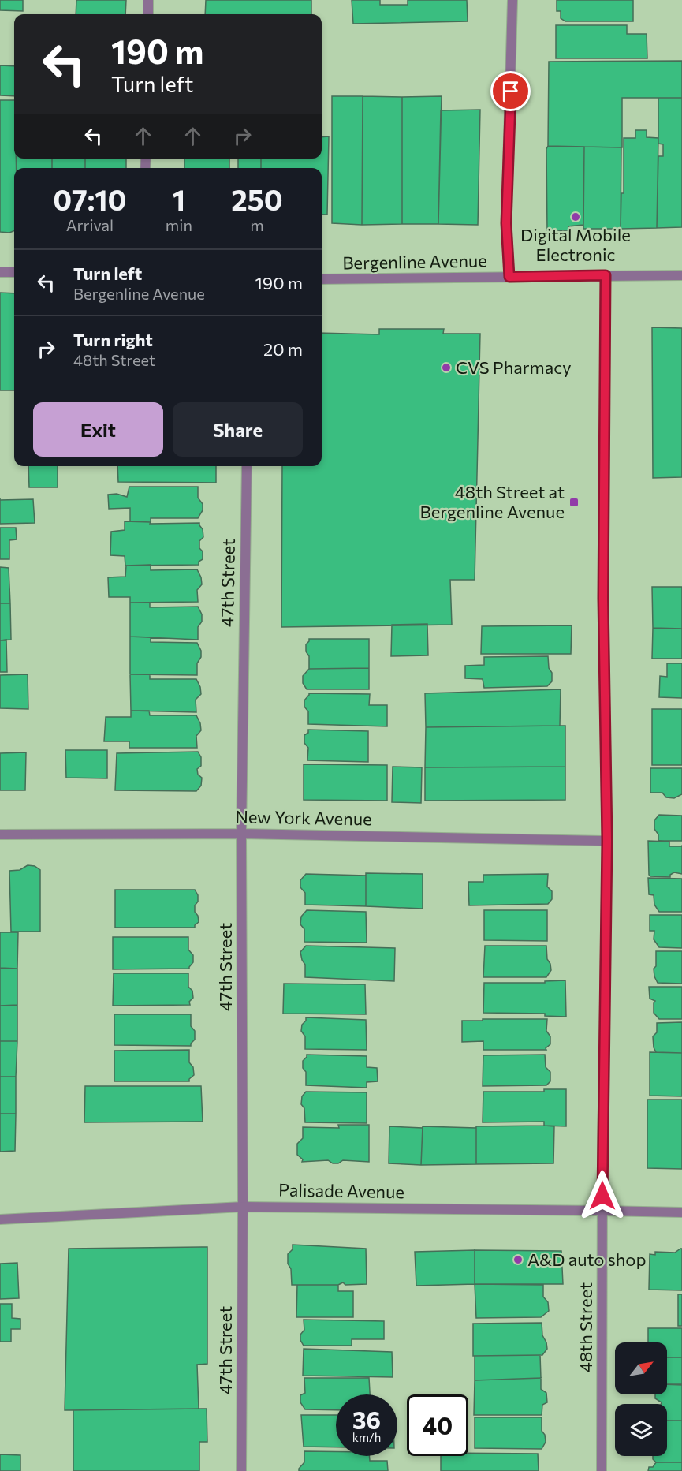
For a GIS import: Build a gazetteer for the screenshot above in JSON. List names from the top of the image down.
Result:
{
  "streets": {
    "street": [
      "Bergenline Avenue",
      "47th Street",
      "New York Avenue",
      "Palisade Avenue",
      "48th Street"
    ]
  },
  "crossings": [
    ["Bergenline Avenue", "48th Street"],
    ["47th Street", "New York Avenue"],
    ["47th Street", "Palisade Avenue"],
    ["New York Avenue", "48th Street"],
    ["Palisade Avenue", "48th Street"]
  ],
  "places": {
    "other": ["Digital Mobile Electronic", "CVS Pharmacy", "A&D auto shop"],
    "transit": ["48th Street at Bergenline Avenue"]
  },
  "north": "top right",
  "page": {
    "turn": ["190 m", "Turn left"],
    "eta": [
      "07:10",
      "Arrival",
      "1",
      "min",
      "250",
      "m"
    ],
    "list": [
      {
        "name": "Turn left",
        "note": "Bergenline Avenue",
        "value": "190 m"
      },
      {
        "name": "Turn right",
        "note": "48th Street",
        "value": "20 m"
      }
    ],
    "buttons": ["Exit", "Share"],
    "speed": "36 km/h",
    "limit": "40"
  }
}
